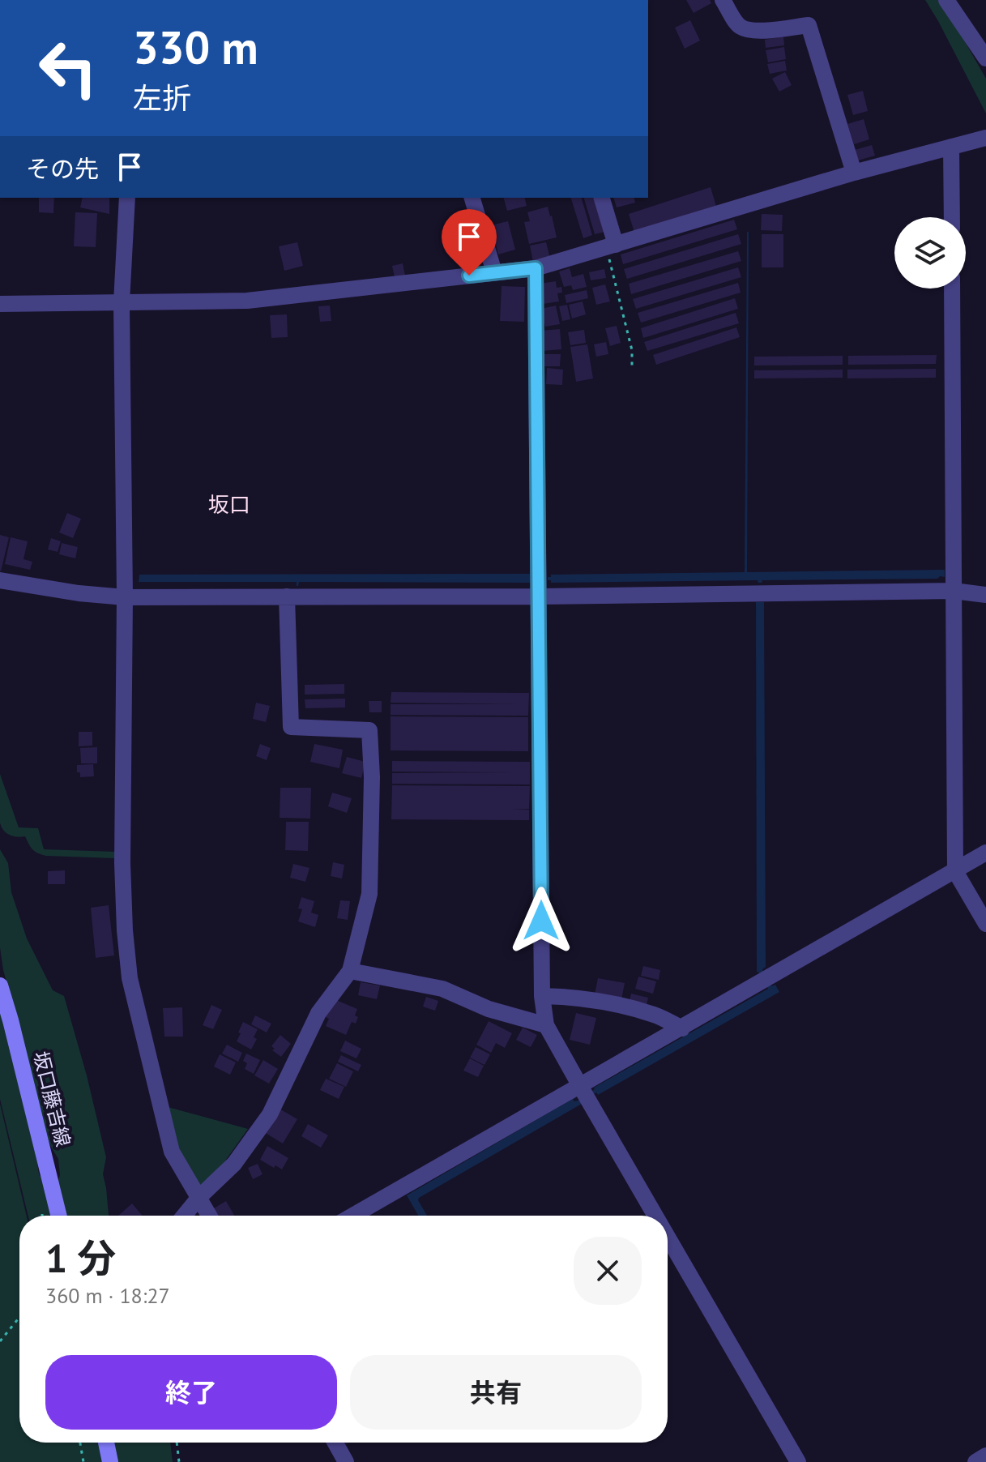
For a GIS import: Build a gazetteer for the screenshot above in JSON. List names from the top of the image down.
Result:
{
  "streets": {
    "main road": ["坂口藤吉線"]
  },
  "districts": ["坂口"],
  "page": {
    "turn": ["330 m", "左折"],
    "then": "その先",
    "heading": ["1 分", "360 m · 18:27"],
    "buttons": ["終了", "共有"]
  }
}
